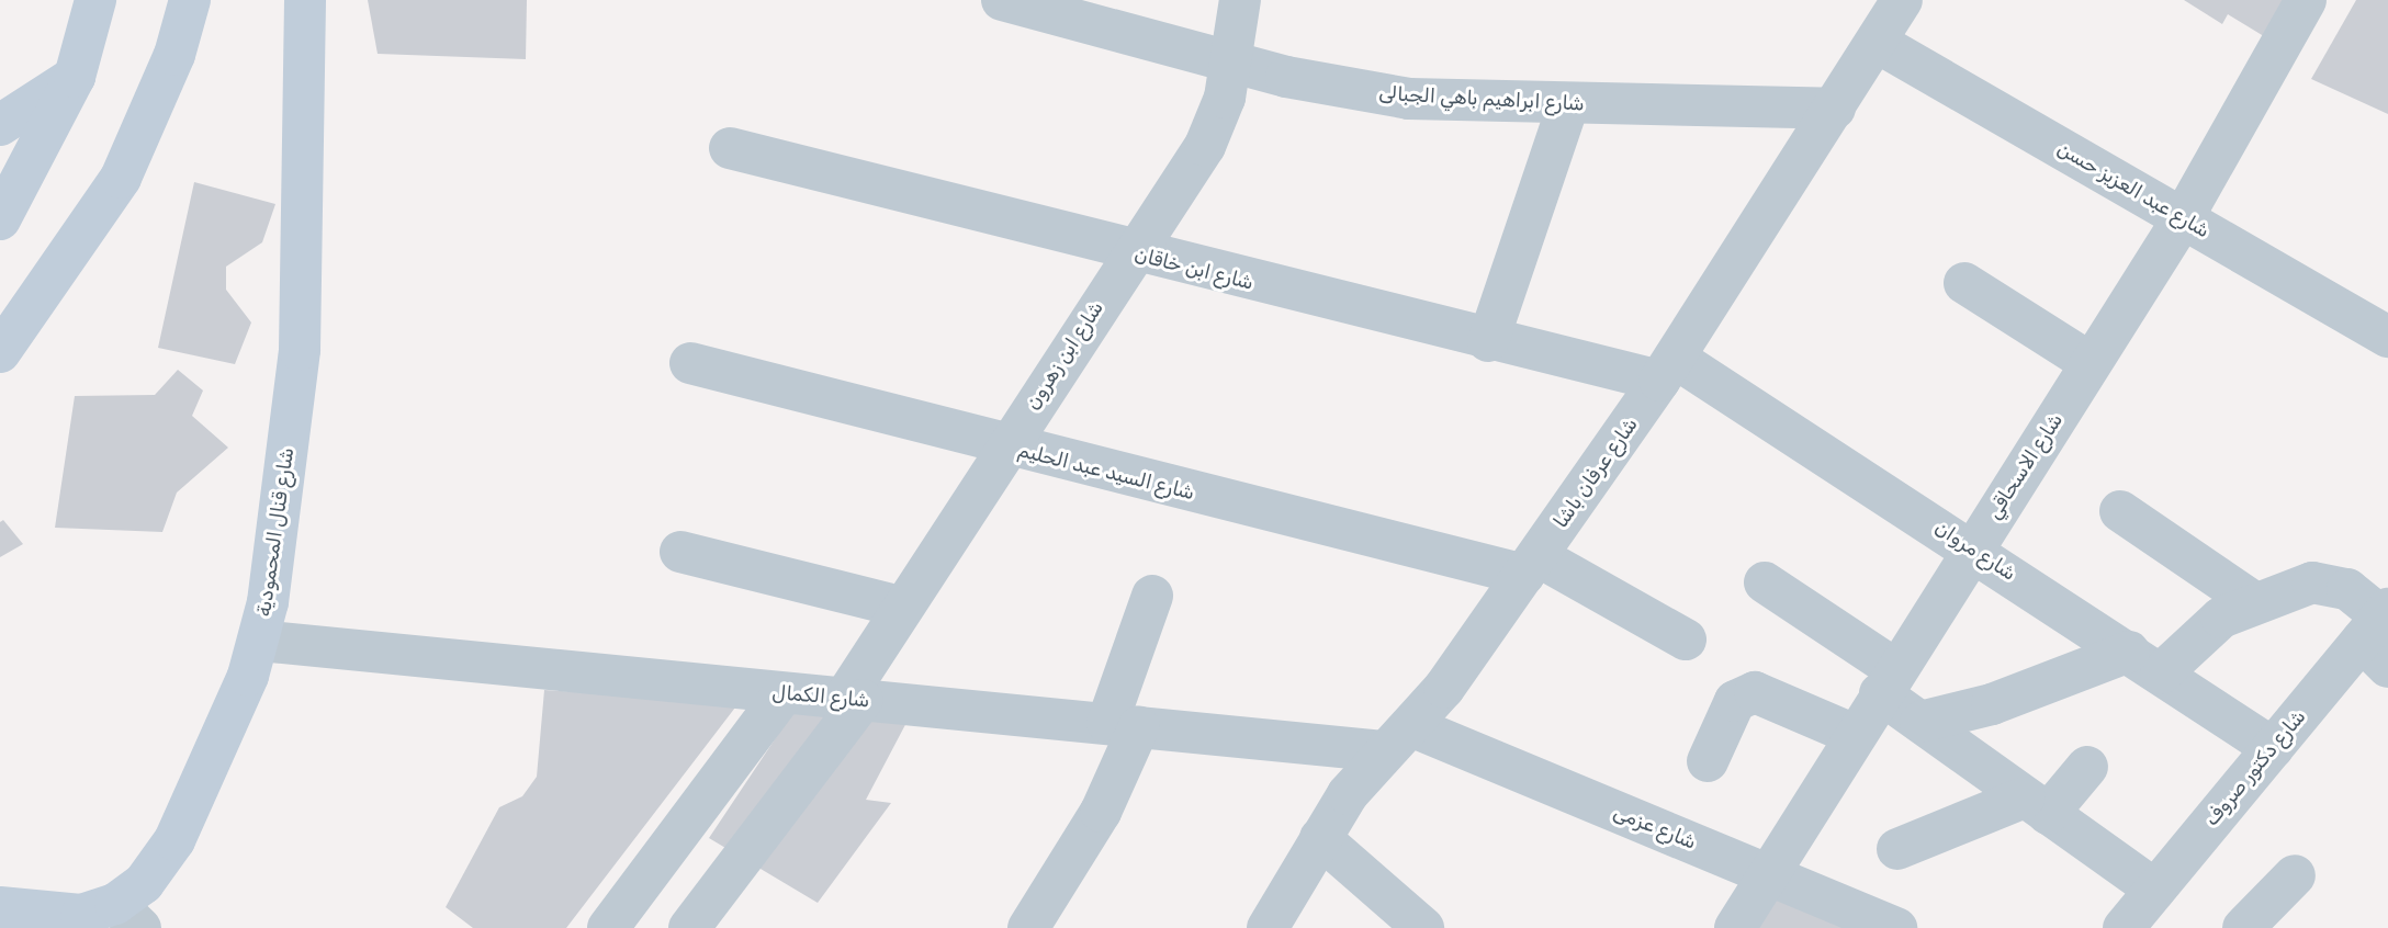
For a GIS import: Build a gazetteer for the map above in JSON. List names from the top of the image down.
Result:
{
  "streets": {
    "street": [
      "شارع ابراهيم باهي الجبالى",
      "شارع عبد العزيز حسن",
      "شارع ابن خاقان",
      "شارع ابن زهرون",
      "شارع الاسحاقي",
      "شارع السيد عبد الحليم",
      "شارع عرفان باشا",
      "شارع قنال المحمودية",
      "شارع مروان",
      "شارع الكمال",
      "شارع دكتور صروف",
      "شارع عزمى"
    ]
  },
  "crossings": [
    ["شارع ابراهيم باهي الجبالى", "شارع ابن زهرون"],
    ["شارع ابراهيم باهي الجبالى", "شارع عرفان باشا"],
    ["شارع عبد العزيز حسن", "شارع الاسحاقي"],
    ["شارع عبد العزيز حسن", "شارع عرفان باشا"],
    ["شارع ابن خاقان", "شارع ابن زهرون"],
    ["شارع ابن خاقان", "شارع عرفان باشا"],
    ["شارع ابن خاقان", "شارع مروان"],
    ["شارع ابن زهرون", "شارع السيد عبد الحليم"],
    ["شارع ابن زهرون", "شارع الكمال"],
    ["شارع الاسحاقي", "شارع مروان"],
    ["شارع الاسحاقي", "شارع عزمى"],
    ["شارع السيد عبد الحليم", "شارع عرفان باشا"],
    ["شارع عرفان باشا", "شارع مروان"],
    ["شارع عرفان باشا", "شارع الكمال"],
    ["شارع عرفان باشا", "شارع عزمى"],
    ["شارع قنال المحمودية", "شارع الكمال"],
    ["شارع مروان", "شارع دكتور صروف"],
    ["شارع الكمال", "شارع عزمى"]
  ]
}
